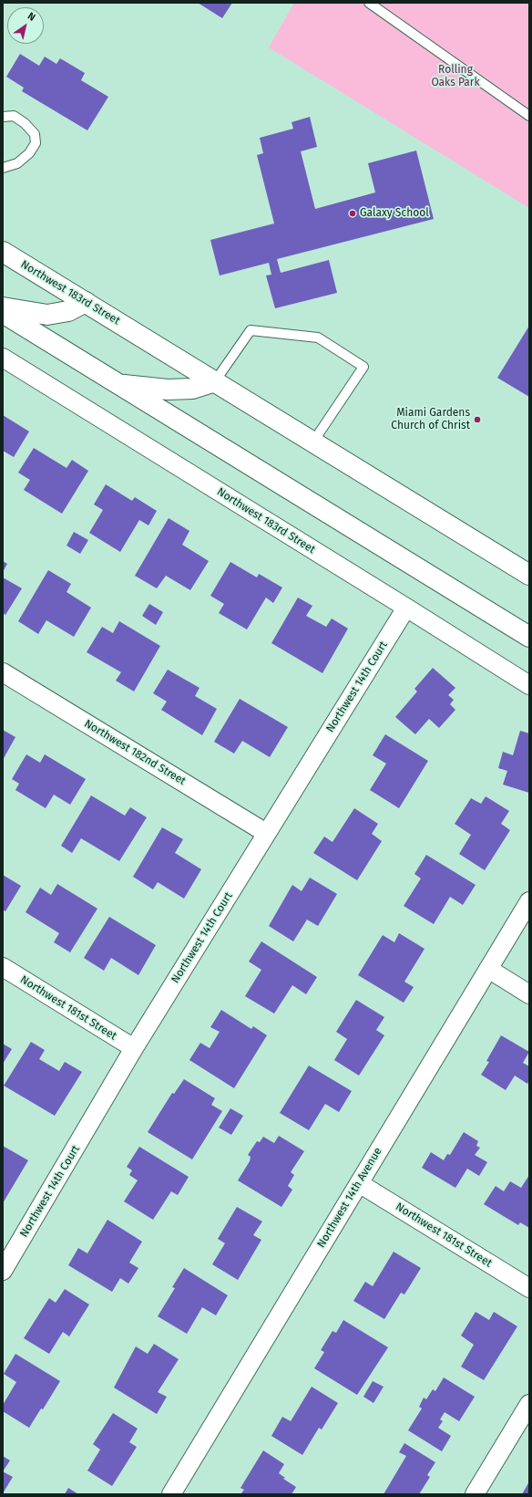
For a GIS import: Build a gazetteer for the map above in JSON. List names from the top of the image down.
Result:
{
  "streets": {
    "main road": ["Northwest 183rd Street"],
    "street": [
      "Northwest 14th Court",
      "Northwest 182nd Street",
      "Northwest 181st Street",
      "Northwest 14th Avenue"
    ]
  },
  "crossings": [
    ["Northwest 183rd Street", "Northwest 14th Court"],
    ["Northwest 14th Court", "Northwest 182nd Street"],
    ["Northwest 14th Court", "Northwest 181st Street"],
    ["Northwest 181st Street", "Northwest 14th Avenue"]
  ],
  "parks": ["Rolling Oaks Park"],
  "places": ["Galaxy School", "Miami Gardens Church of Christ"],
  "north": "top right"
}
